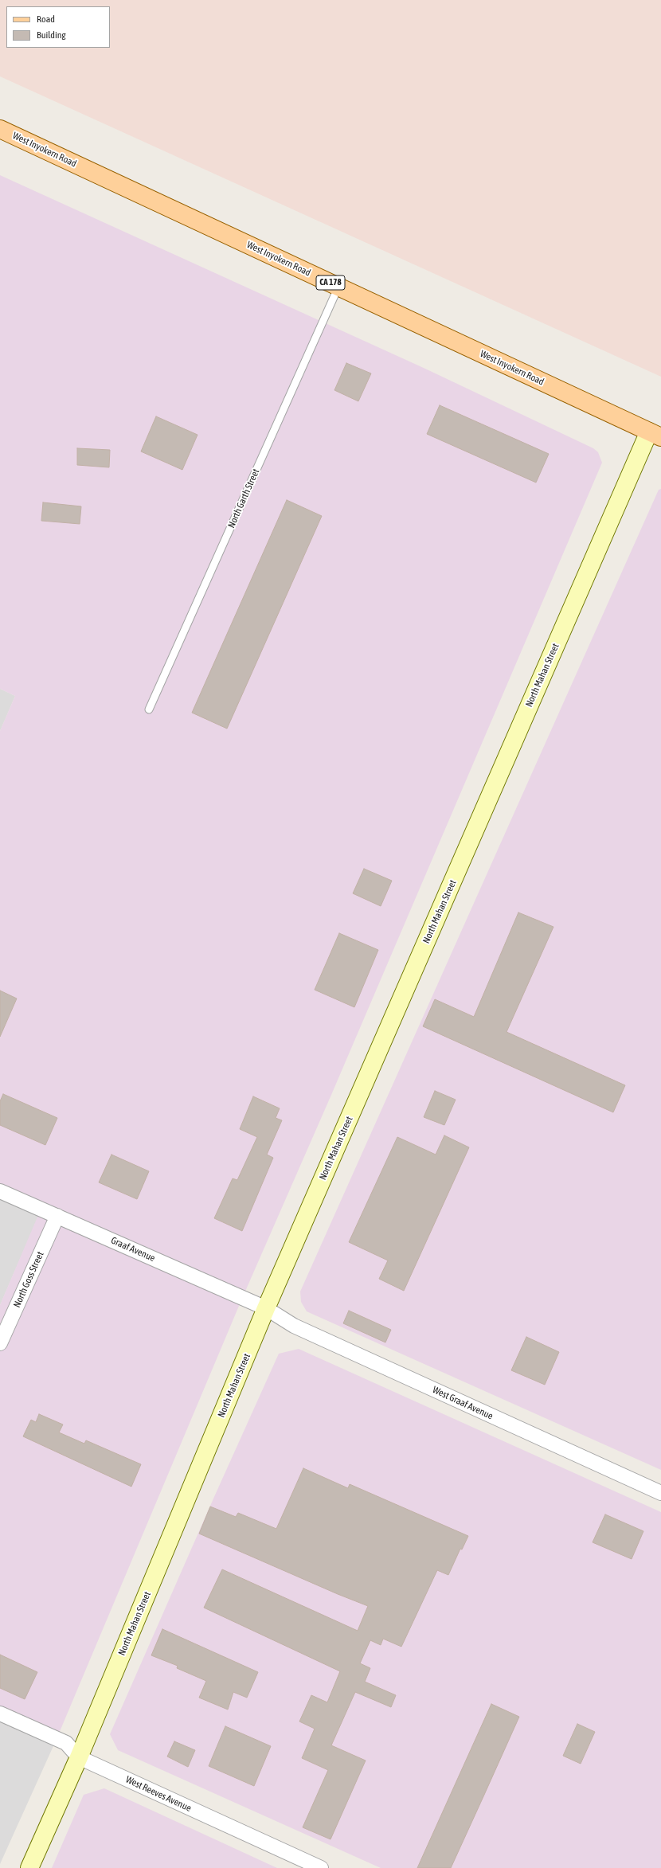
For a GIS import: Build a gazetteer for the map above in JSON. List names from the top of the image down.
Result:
{
  "streets": {
    "main road": ["West Inyokern Road", "CA 178"],
    "street": [
      "North Mahan Street",
      "Graaf Avenue",
      "North Goss Street",
      "West Graaf Avenue",
      "West Reeves Avenue"
    ],
    "lane": ["North Garth Street"]
  },
  "crossings": [
    ["West Inyokern Road", "North Garth Street"],
    ["West Inyokern Road", "North Mahan Street"],
    ["North Mahan Street", "Graaf Avenue"],
    ["North Mahan Street", "West Graaf Avenue"],
    ["North Mahan Street", "West Reeves Avenue"],
    ["Graaf Avenue", "North Goss Street"],
    ["Graaf Avenue", "West Graaf Avenue"]
  ],
  "legend": ["Road", "Building"]
}
